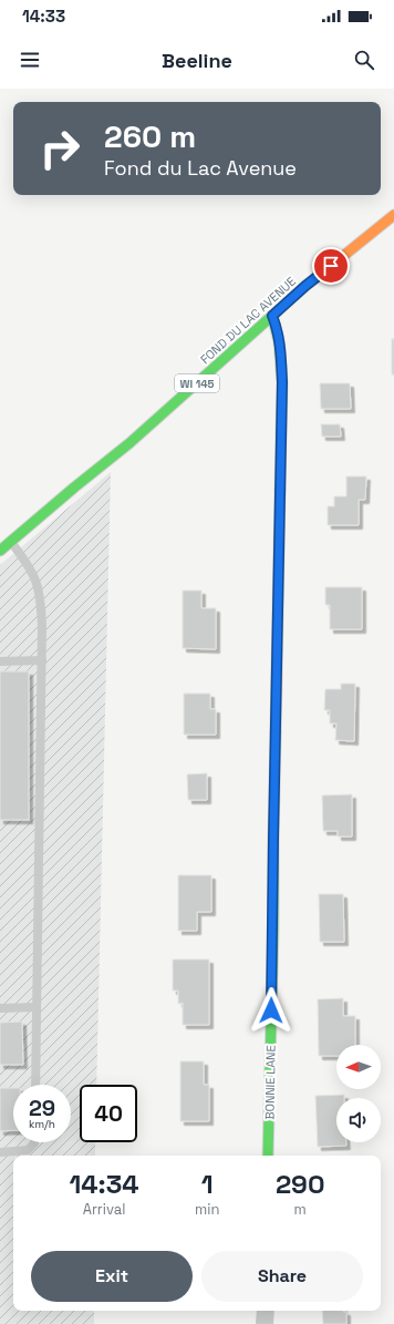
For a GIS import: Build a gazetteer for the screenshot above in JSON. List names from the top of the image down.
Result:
{
  "streets": {
    "street": ["FOND DU LAC AVENUE", "WI 145", "BONNIE LANE"]
  },
  "crossings": [
    ["FOND DU LAC AVENUE", "BONNIE LANE"]
  ],
  "north": "left",
  "page": {
    "status": "14:33",
    "header": "Beeline",
    "turn": ["260 m", "Fond du Lac Avenue"],
    "speed": "29 km/h",
    "limit": "40",
    "eta": [
      "14:34",
      "Arrival",
      "1",
      "min",
      "290",
      "m"
    ],
    "buttons": ["Exit", "Share"]
  }
}
